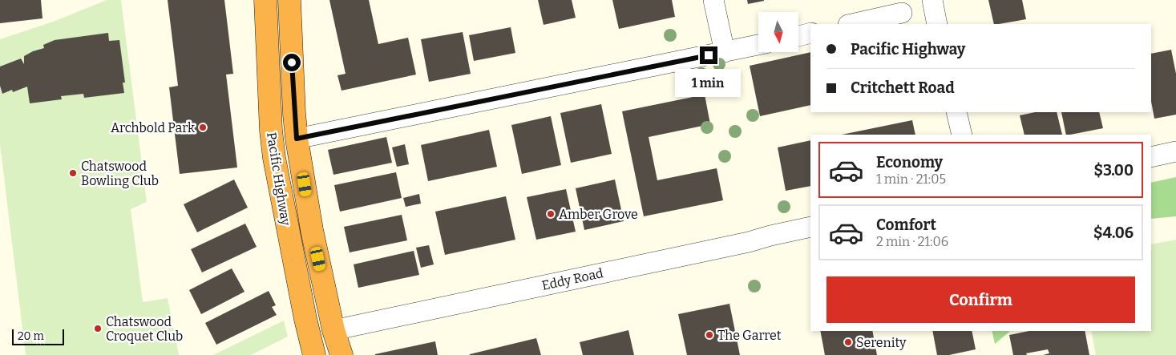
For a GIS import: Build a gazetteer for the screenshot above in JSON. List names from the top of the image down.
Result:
{
  "streets": {
    "highway": ["Pacific Highway"],
    "street": ["Eddy Road"]
  },
  "crossings": [
    ["Pacific Highway", "Eddy Road"]
  ],
  "places": [
    "Archbold Park",
    "Chatswood Bowling Club",
    "Amber Grove",
    "Chatswood Croquet Club",
    "The Garret",
    "Serenity"
  ],
  "scale_bar": "20 m",
  "north": "bottom",
  "page": {
    "banner": ["Pacific Highway", "Critchett Road"],
    "bubble": "1 min",
    "list": [
      {
        "name": "Economy",
        "note": "1 min · 21:05",
        "value": "$3.00"
      },
      {
        "name": "Comfort",
        "note": "2 min · 21:06",
        "value": "$4.06"
      }
    ],
    "buttons": "Confirm",
    "scale": "20 m"
  }
}
